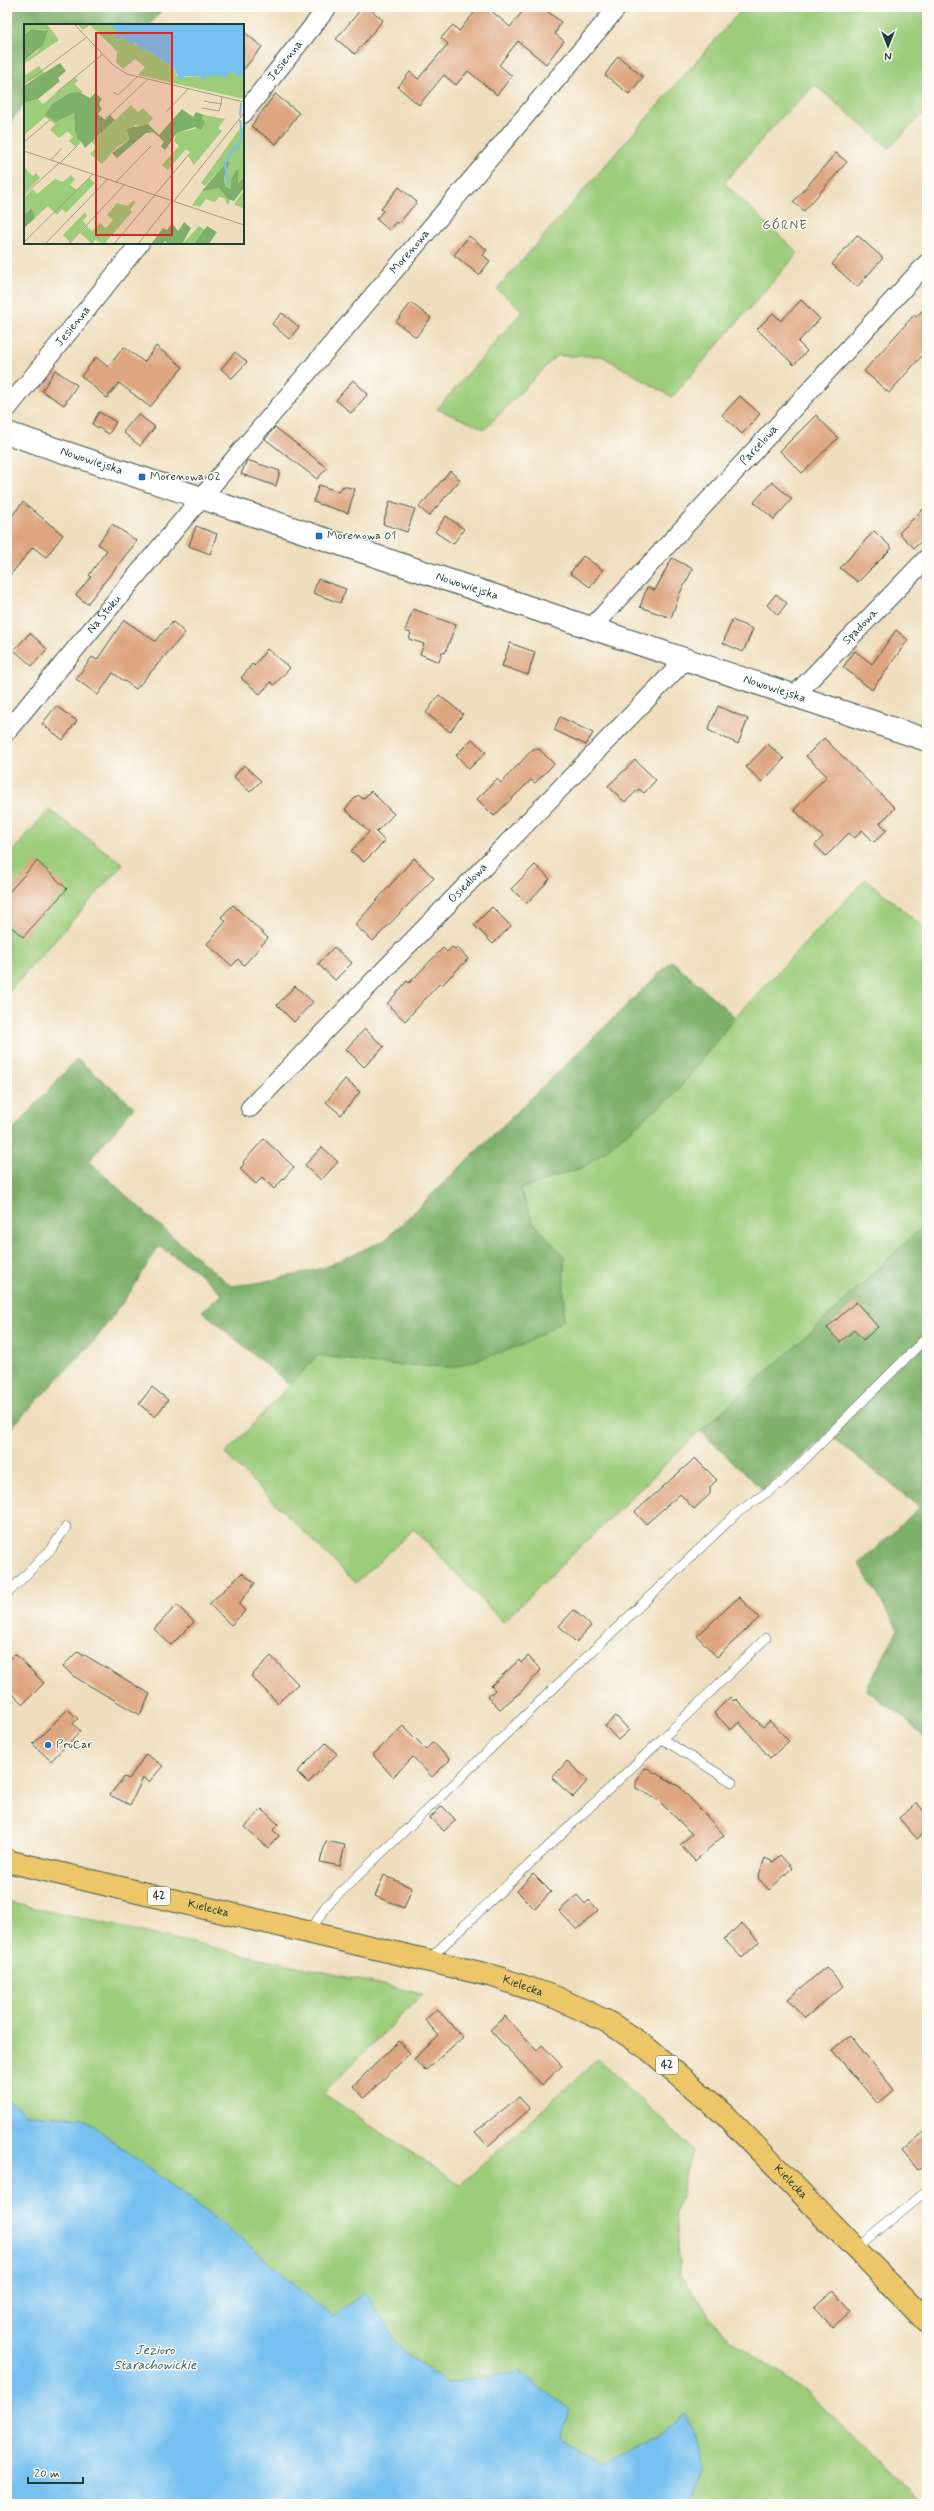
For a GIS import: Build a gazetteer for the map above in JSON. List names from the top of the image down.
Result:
{
  "streets": {
    "main road": ["42", "Kielecka"],
    "street": [
      "Jesienna",
      "Morenowa",
      "Parcelowa",
      "Nowowiejska",
      "Na Stoku",
      "Spadowa",
      "Osiedlowa"
    ]
  },
  "crossings": [
    ["Morenowa", "Nowowiejska"],
    ["Morenowa", "Na Stoku"],
    ["Parcelowa", "Nowowiejska"],
    ["Nowowiejska", "Na Stoku"],
    ["Nowowiejska", "Spadowa"],
    ["Nowowiejska", "Osiedlowa"]
  ],
  "districts": ["GÓRNE"],
  "water": ["Jezioro Starachowickie"],
  "places": {
    "transit": ["Morenowa 02", "Morenowa 01"],
    "other": ["ProCar"]
  },
  "scale_bar": "20 m",
  "north": "bottom"
}
